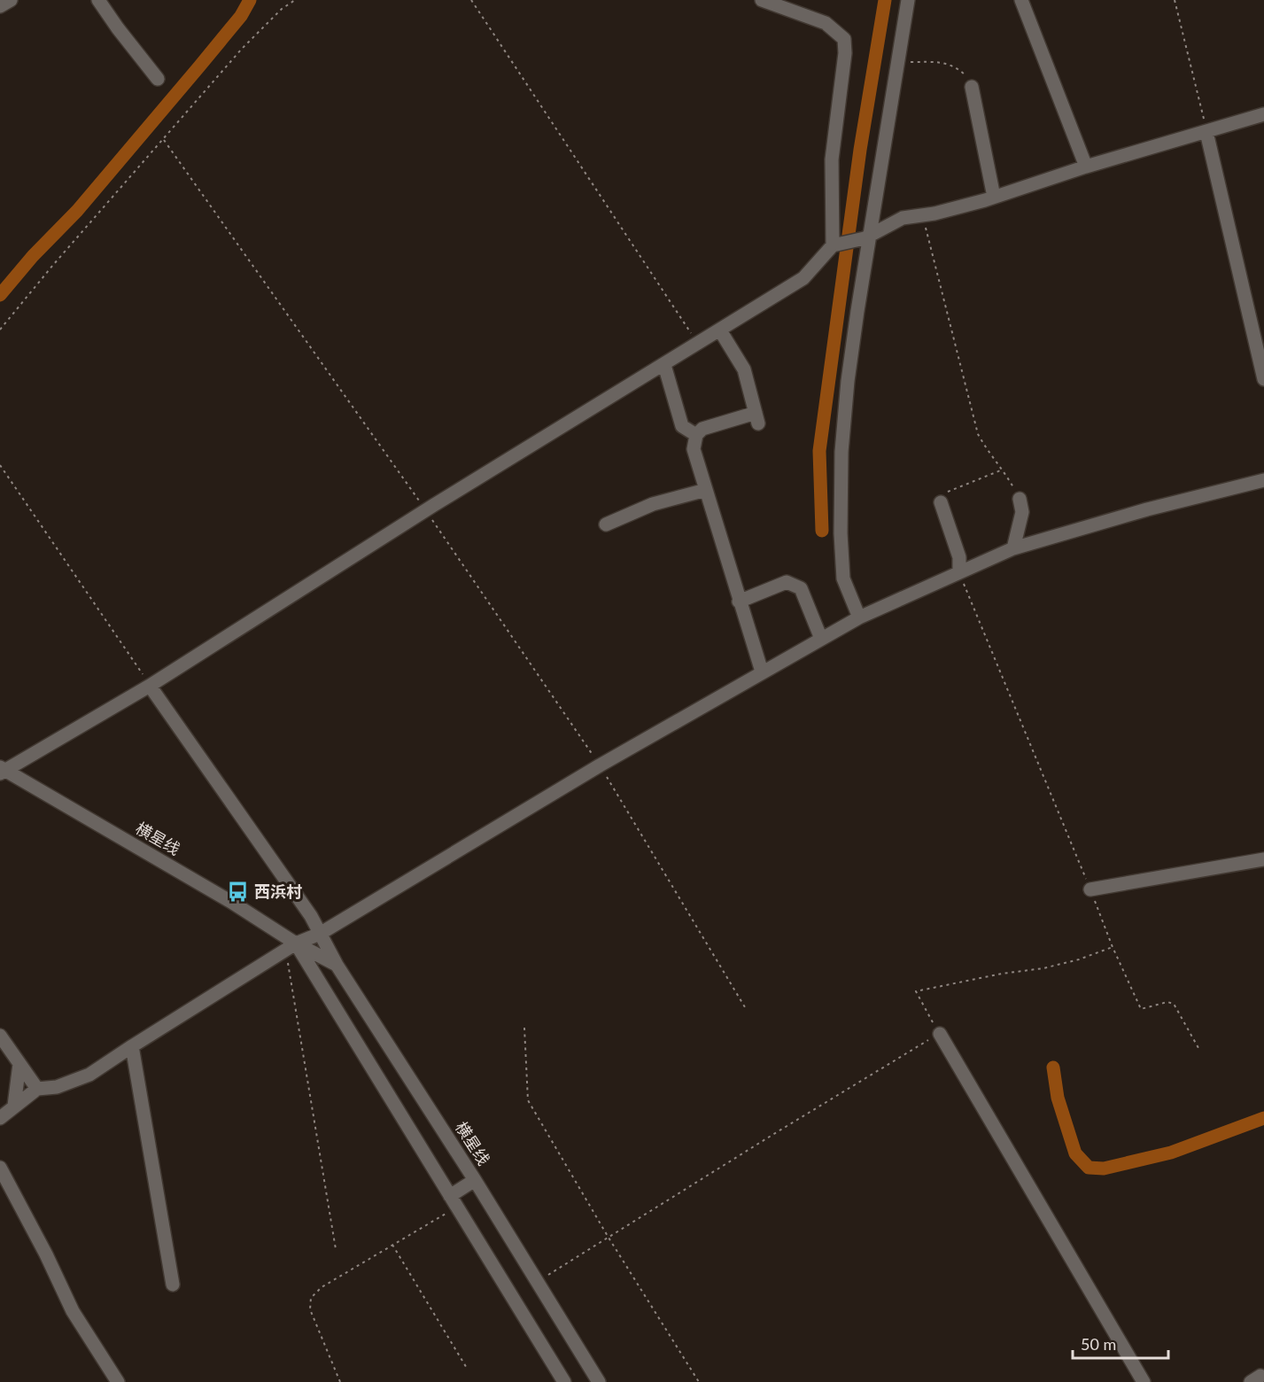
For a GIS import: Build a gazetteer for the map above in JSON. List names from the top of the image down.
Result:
{
  "streets": {
    "street": ["横星线"]
  },
  "places": {
    "bus stop": ["西浜村"]
  },
  "scale_bar": "50 m"
}
